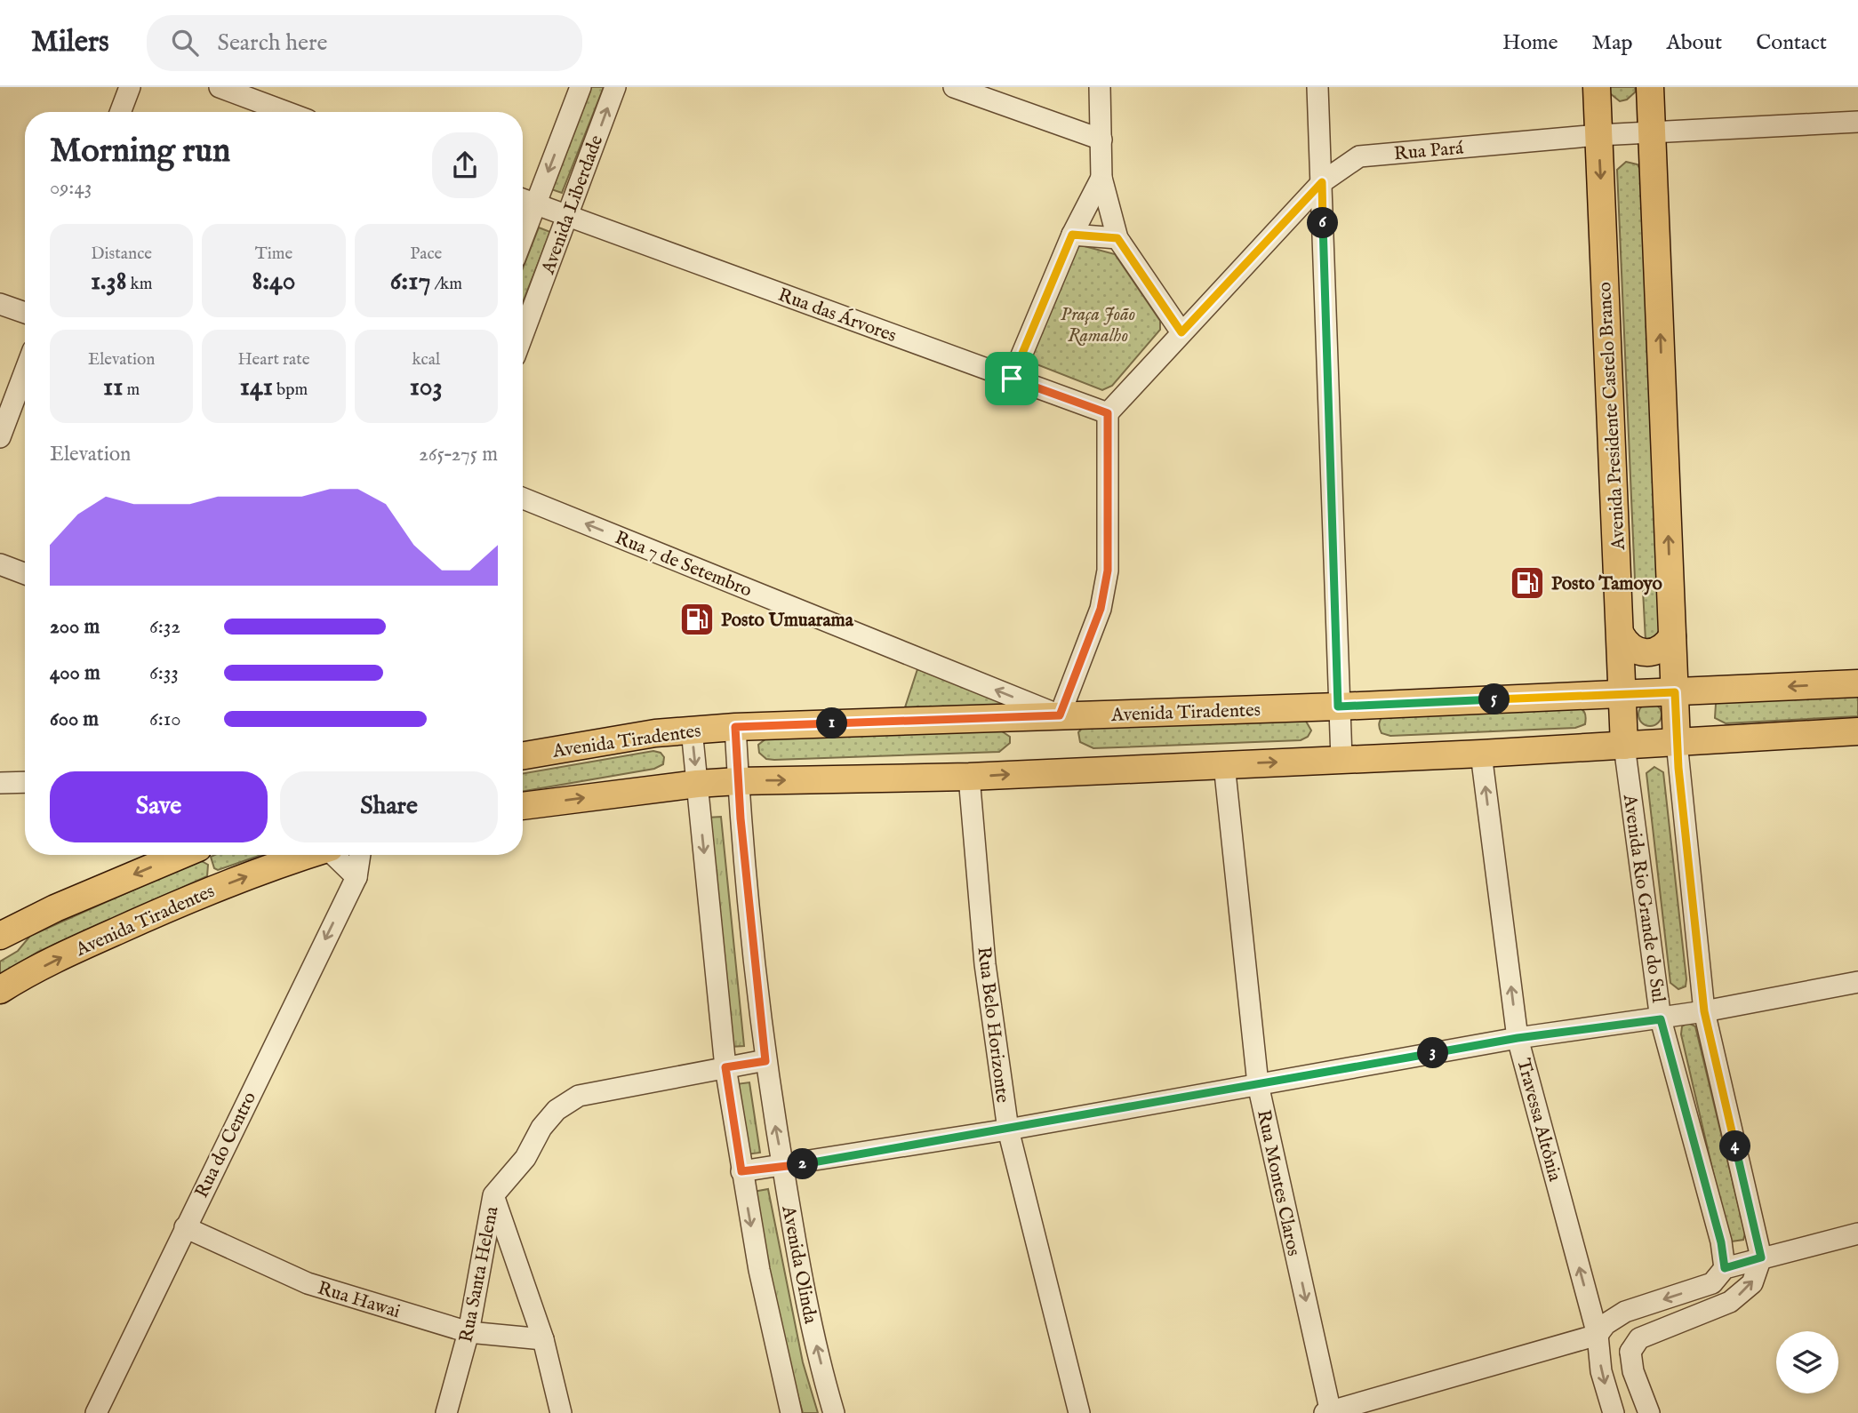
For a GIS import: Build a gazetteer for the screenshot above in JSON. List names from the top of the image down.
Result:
{
  "streets": {
    "main road": ["Avenida Presidente Castelo Branco", "Avenida Tiradentes"],
    "street": [
      "Rua Pará",
      "Avenida Liberdade",
      "Rua das Árvores",
      "Rua 7 de Setembro",
      "Avenida Rio Grande do Sul",
      "Rua Belo Horizonte",
      "Travessa Altônia",
      "Rua do Centro",
      "Rua Montes Claros",
      "Avenida Olinda",
      "Rua Santa Helena",
      "Rua Hawai"
    ]
  },
  "crossings": [
    ["Rua Pará", "Rua das Árvores"],
    ["Rua Pará", "Avenida Presidente Castelo Branco"],
    ["Avenida Liberdade", "Rua das Árvores"],
    ["Avenida Presidente Castelo Branco", "Avenida Tiradentes"],
    ["Avenida Presidente Castelo Branco", "Avenida Rio Grande do Sul"],
    ["Rua 7 de Setembro", "Avenida Tiradentes"],
    ["Avenida Tiradentes", "Avenida Olinda"],
    ["Rua do Centro", "Rua Hawai"],
    ["Avenida Olinda", "Rua Santa Helena"],
    ["Rua Santa Helena", "Rua Hawai"]
  ],
  "one_way": [
    "Rua 7 de Setembro",
    "Travessa Altônia",
    "Rua do Centro",
    "Rua Montes Claros"
  ],
  "parks": ["Praça João Ramalho"],
  "places": {
    "fuel station": ["Posto Tamoyo", "Posto Umuarama"]
  },
  "page": {
    "header": "Milers",
    "search": "Search here",
    "nav": [
      "Home",
      "Map",
      "About",
      "Contact"
    ],
    "heading": ["Morning run", "09:43"],
    "pins": [
      "6",
      "5",
      "1",
      "3",
      "4",
      "2"
    ],
    "stats": [
      ["Distance", "1.38 km"],
      ["Time", "8:40"],
      ["Pace", "6:17 /km"],
      ["Elevation", "11 m"],
      ["Heart rate", "141 bpm"],
      ["kcal", "103"]
    ],
    "chart": ["Elevation", "265–275 m"],
    "list": [
      {
        "name": "200 m",
        "note": "6:32"
      },
      {
        "name": "400 m",
        "note": "6:33"
      },
      {
        "name": "600 m",
        "note": "6:10"
      }
    ],
    "buttons": ["Save", "Share"]
  }
}
